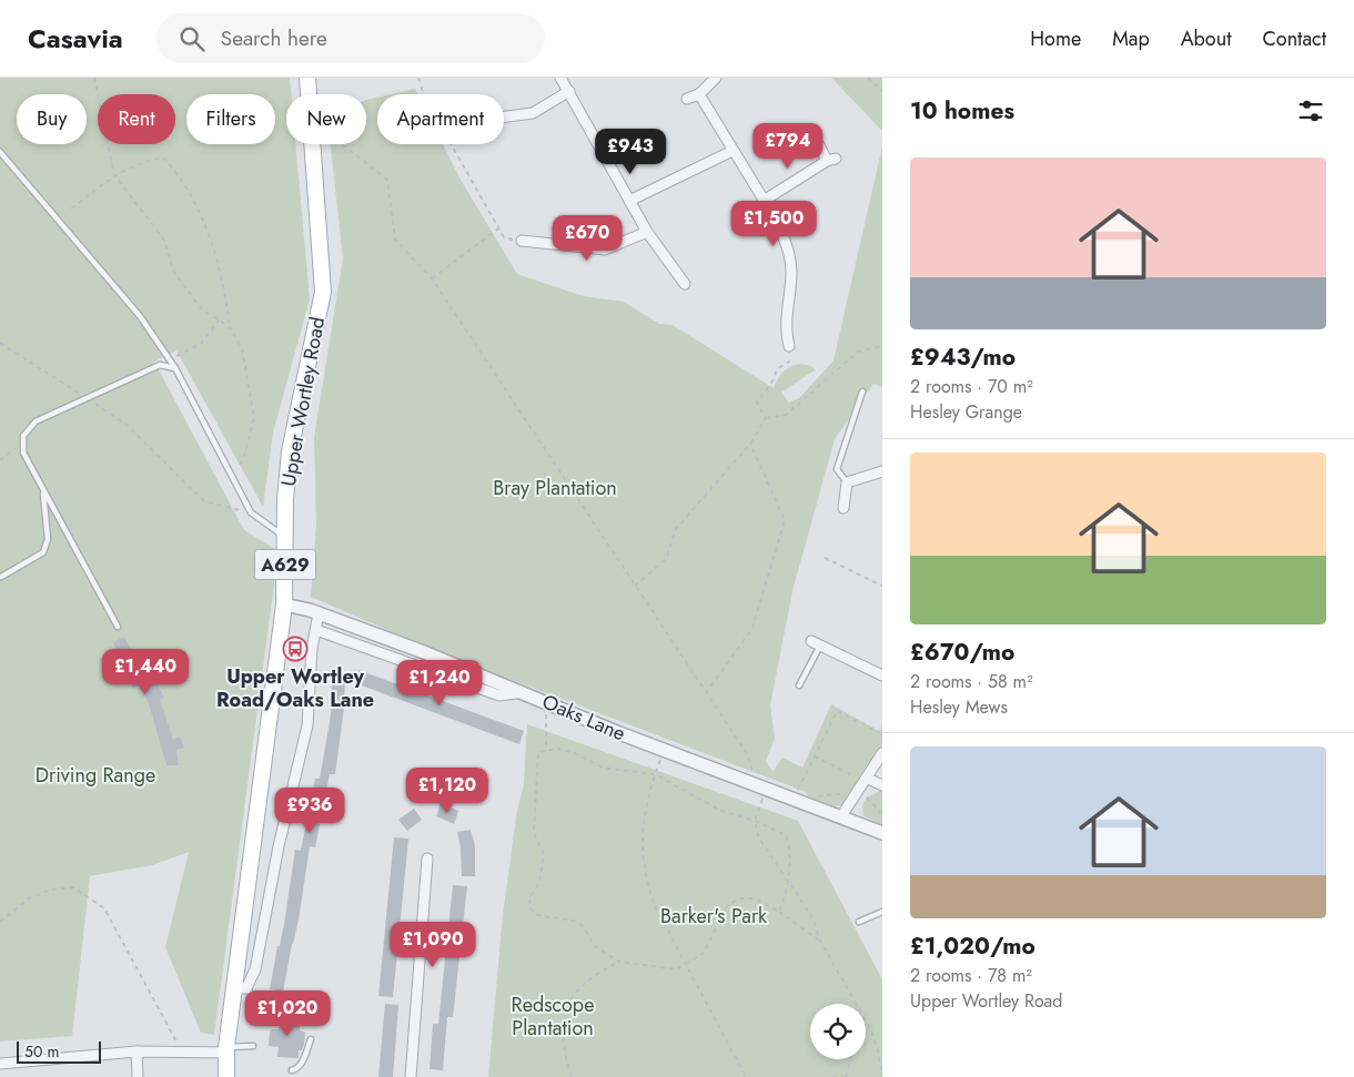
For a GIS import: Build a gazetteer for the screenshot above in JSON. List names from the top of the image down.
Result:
{
  "streets": {
    "main road": ["Upper Wortley Road", "A629"],
    "street": ["Oaks Lane"]
  },
  "crossings": [
    ["Upper Wortley Road", "Oaks Lane"]
  ],
  "parks": [
    "Bray Plantation",
    "Driving Range",
    "Barker's Park",
    "Redscope Plantation"
  ],
  "places": {
    "bus stop": ["Upper Wortley Road/Oaks Lane"]
  },
  "scale_bar": "50 m",
  "page": {
    "header": "Casavia",
    "search": "Search here",
    "nav": [
      "Home",
      "Map",
      "About",
      "Contact"
    ],
    "heading": "10 homes",
    "chip": [
      "Buy",
      "Rent",
      "Filters",
      "New",
      "Apartment"
    ],
    "price": [
      "£794",
      "£943",
      "£1,500",
      "£670",
      "£1,440",
      "£1,240",
      "£1,120",
      "£936",
      "£1,090",
      "£1,020"
    ],
    "list": [
      {
        "name": "£943/mo",
        "note": "2 rooms · 70 m² · Hesley Grange"
      },
      {
        "name": "£670/mo",
        "note": "2 rooms · 58 m² · Hesley Mews"
      },
      {
        "name": "£1,020/mo",
        "note": "2 rooms · 78 m² · Upper Wortley Road"
      }
    ],
    "scale": "50 m"
  }
}
